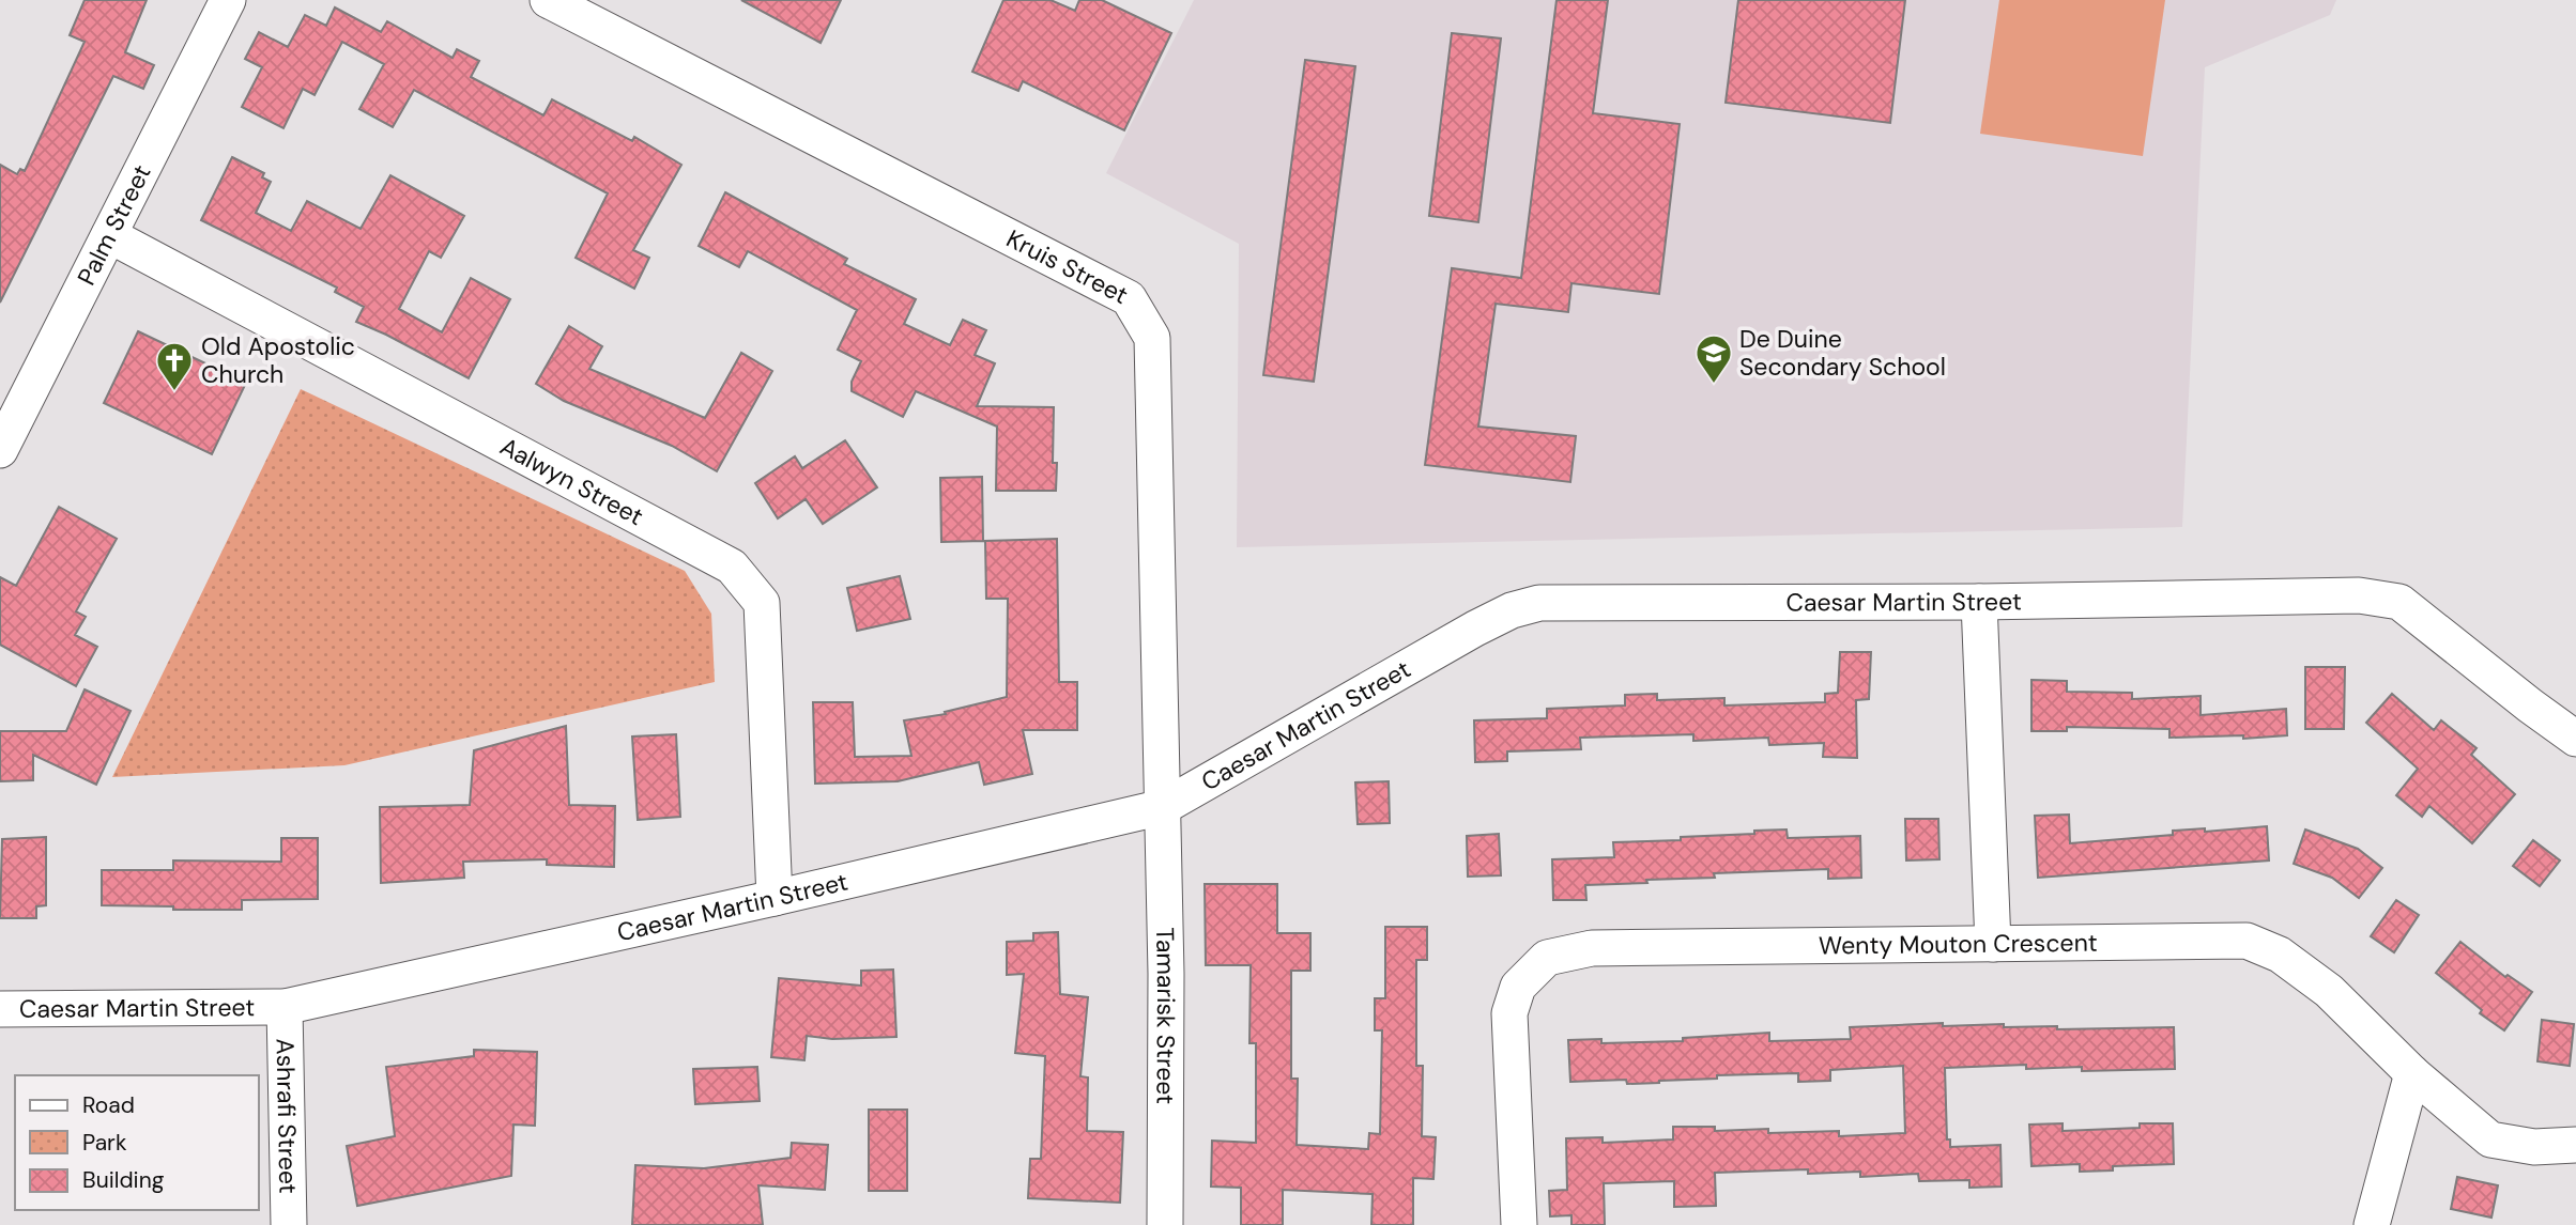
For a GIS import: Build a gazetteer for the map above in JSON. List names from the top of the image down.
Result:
{
  "streets": {
    "street": [
      "Palm Street",
      "Kruis Street",
      "Aalwyn Street",
      "Caesar Martin Street",
      "Wenty Mouton Crescent",
      "Tamarisk Street",
      "Ashrafi Street"
    ]
  },
  "crossings": [
    ["Palm Street", "Aalwyn Street"],
    ["Kruis Street", "Caesar Martin Street"],
    ["Kruis Street", "Tamarisk Street"],
    ["Aalwyn Street", "Caesar Martin Street"],
    ["Caesar Martin Street", "Tamarisk Street"],
    ["Caesar Martin Street", "Ashrafi Street"]
  ],
  "places": {
    "school or university": ["De Duine Secondary School"],
    "church": ["Old Apostolic Church"]
  },
  "legend": ["Road", "Park", "Building"]
}
